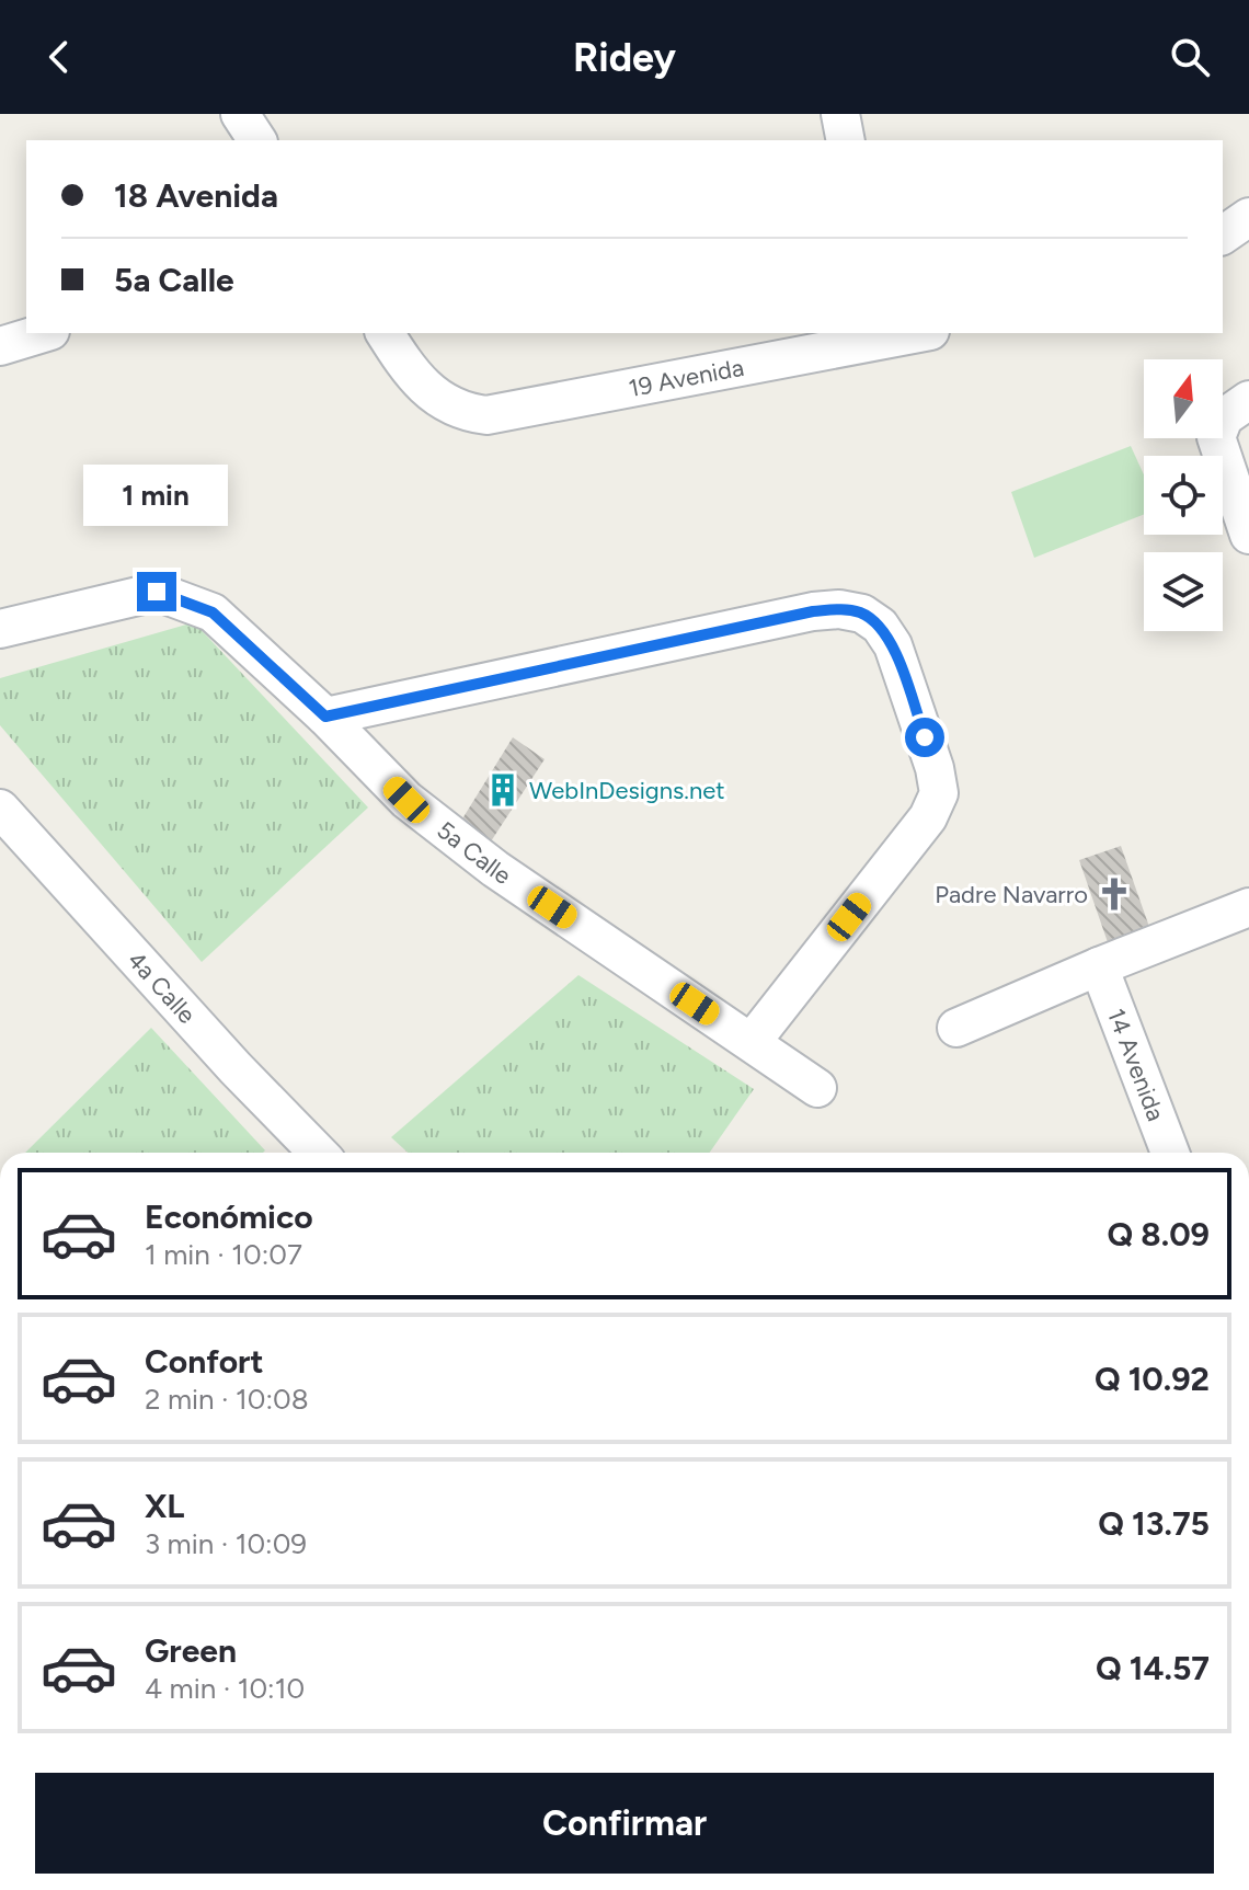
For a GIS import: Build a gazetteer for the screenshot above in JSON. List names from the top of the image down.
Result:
{
  "streets": {
    "street": [
      "19 Avenida",
      "5a Calle",
      "4a Calle",
      "14 Avenida"
    ]
  },
  "places": {
    "building": ["WebInDesigns.net"],
    "church": ["Padre Navarro"]
  },
  "north": "top",
  "page": {
    "header": "Ridey",
    "banner": ["18 Avenida", "5a Calle"],
    "bubble": "1 min",
    "list": [
      {
        "name": "Económico",
        "note": "1 min · 10:07",
        "value": "Q 8.09"
      },
      {
        "name": "Confort",
        "note": "2 min · 10:08",
        "value": "Q 10.92"
      },
      {
        "name": "XL",
        "note": "3 min · 10:09",
        "value": "Q 13.75"
      },
      {
        "name": "Green",
        "note": "4 min · 10:10",
        "value": "Q 14.57"
      }
    ],
    "buttons": "Confirmar"
  }
}
